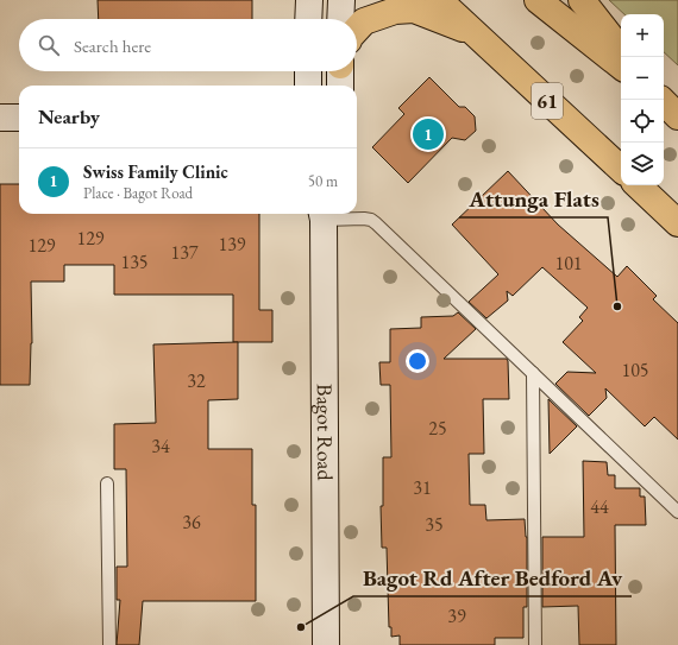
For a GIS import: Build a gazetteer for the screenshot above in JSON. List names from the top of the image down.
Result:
{
  "streets": {
    "main road": ["61", "Bagot Road"]
  },
  "places": ["Attunga Flats", "Bagot Rd After Bedford Av"],
  "house_numbers": [
    "129",
    "139",
    "129",
    "137",
    "135",
    "101",
    "105",
    "32",
    "25",
    "34",
    "31",
    "44",
    "36",
    "35",
    "39"
  ],
  "page": {
    "map_buttons": ["+", "−"],
    "search": "Search here",
    "heading": "Nearby",
    "pins": "1",
    "list": [
      {
        "mark": "1",
        "name": "Swiss Family Clinic",
        "note": "Place · Bagot Road",
        "value": "50 m"
      }
    ]
  }
}
